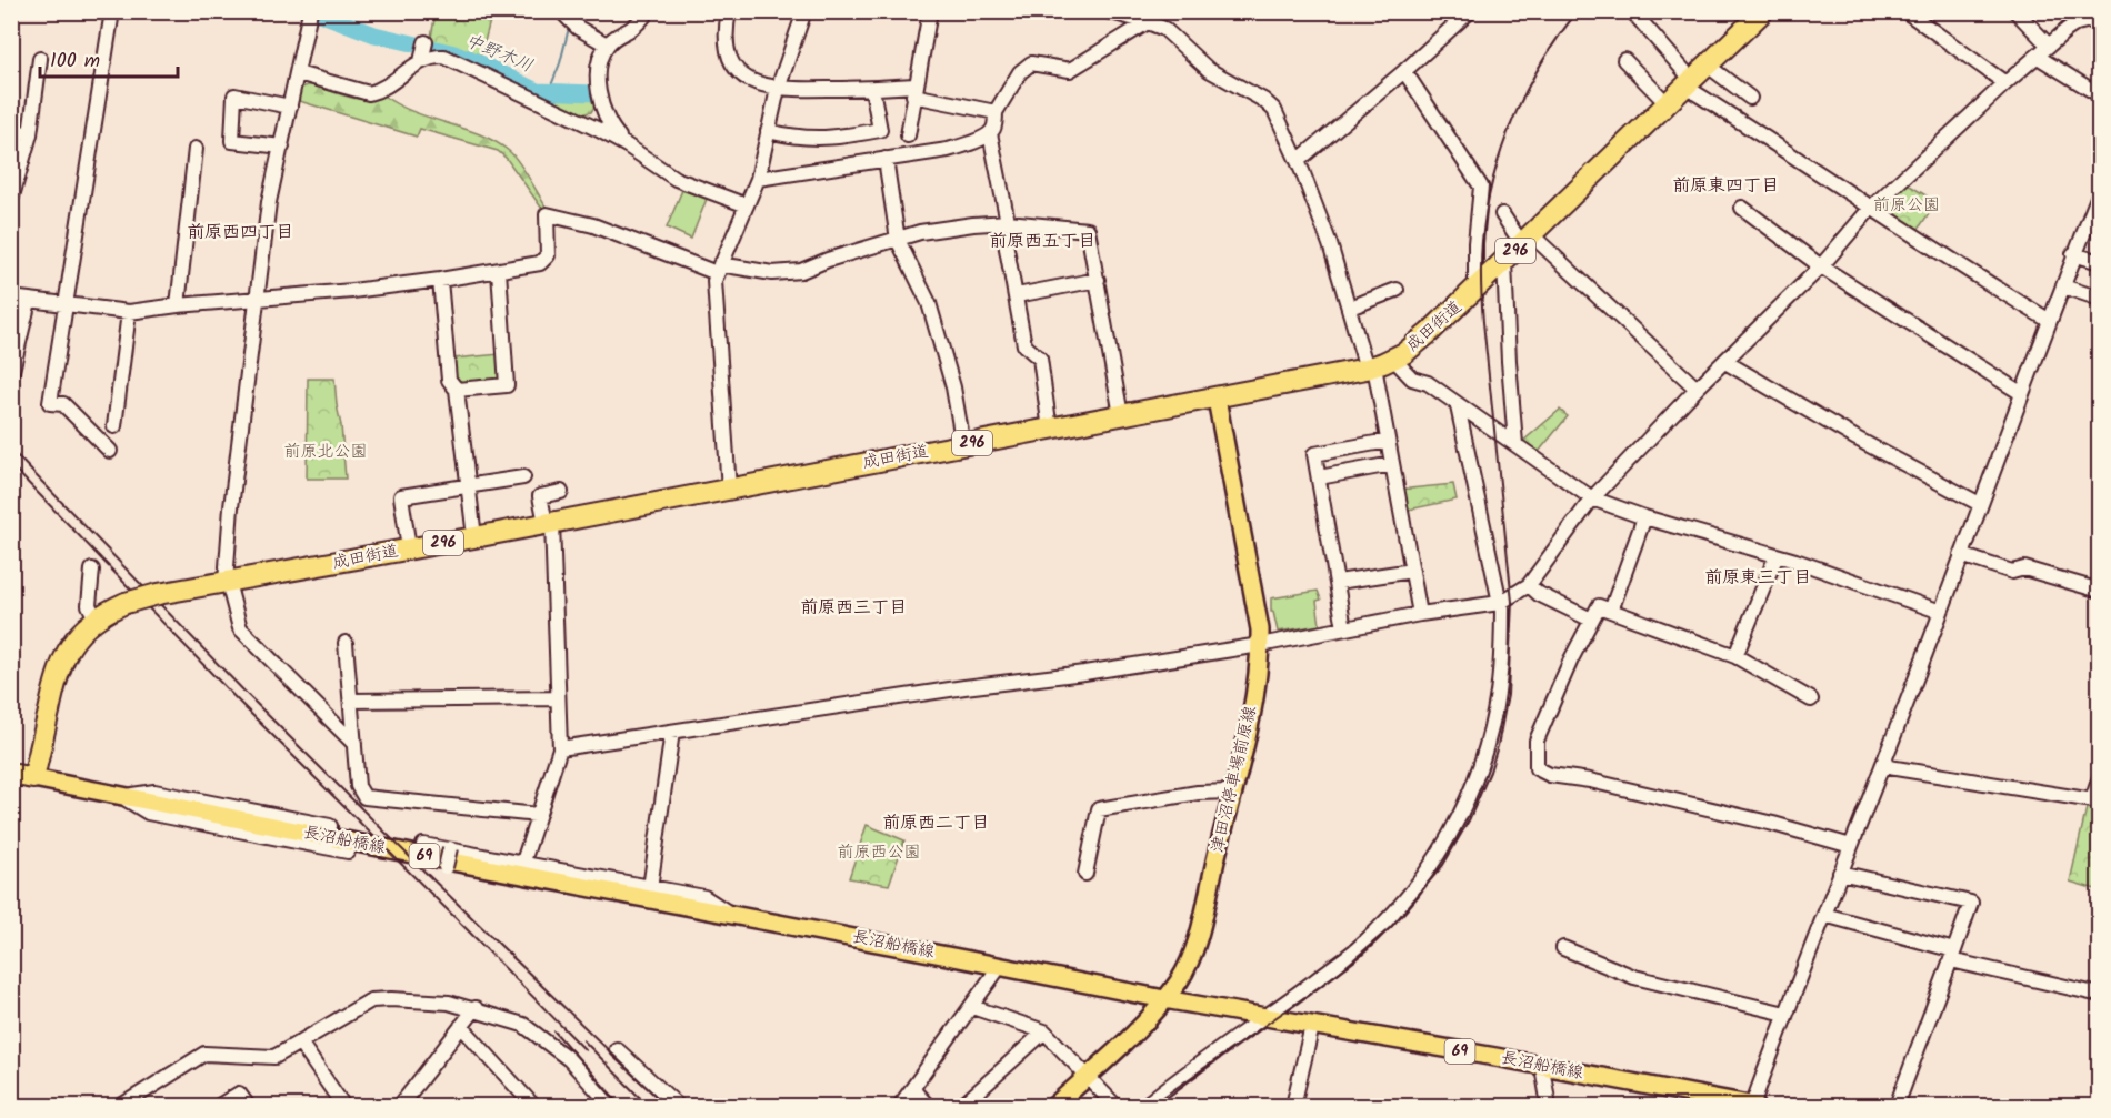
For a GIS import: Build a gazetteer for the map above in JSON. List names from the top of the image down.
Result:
{
  "streets": {
    "highway": ["296", "成田街道"],
    "main road": ["津田沼停車場前原線", "長沼船橋線", "69"]
  },
  "crossings": [
    ["成田街道", "津田沼停車場前原線"],
    ["成田街道", "長沼船橋線"],
    ["津田沼停車場前原線", "長沼船橋線"]
  ],
  "districts": [
    "前原東四丁目",
    "前原西四丁目",
    "前原西五丁目",
    "前原東三丁目",
    "前原西三丁目",
    "前原西二丁目"
  ],
  "water": ["中野木川"],
  "parks": ["前原公園", "前原北公園", "前原西公園"],
  "scale_bar": "100 m"
}
